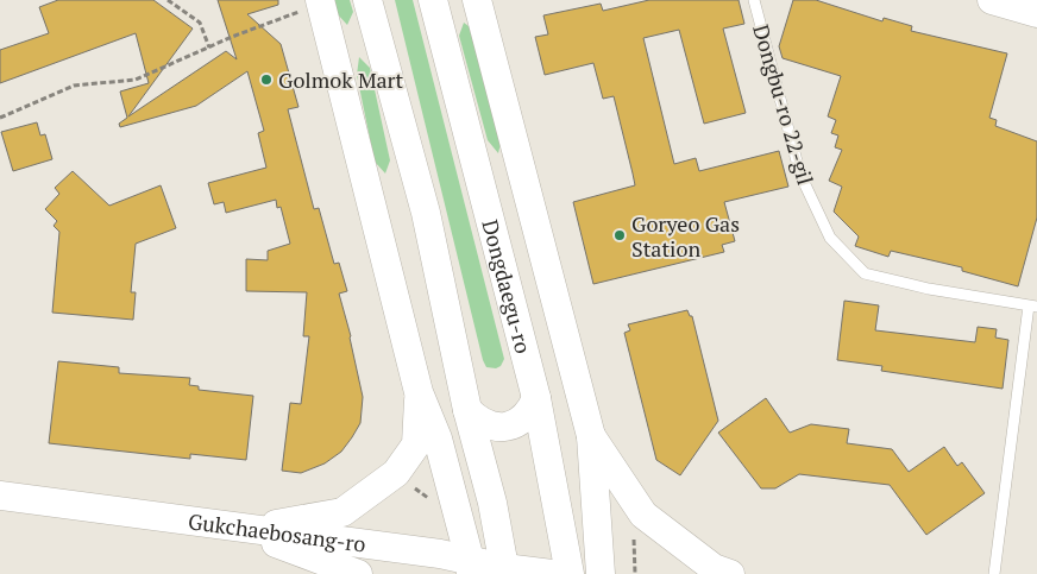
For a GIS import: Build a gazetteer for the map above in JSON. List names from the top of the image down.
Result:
{
  "streets": {
    "main road": ["Dongdaegu-ro", "Gukchaebosang-ro"],
    "lane": ["Dongbu-ro 22-gil"]
  },
  "places": ["Golmok Mart", "Goryeo Gas Station"]
}
